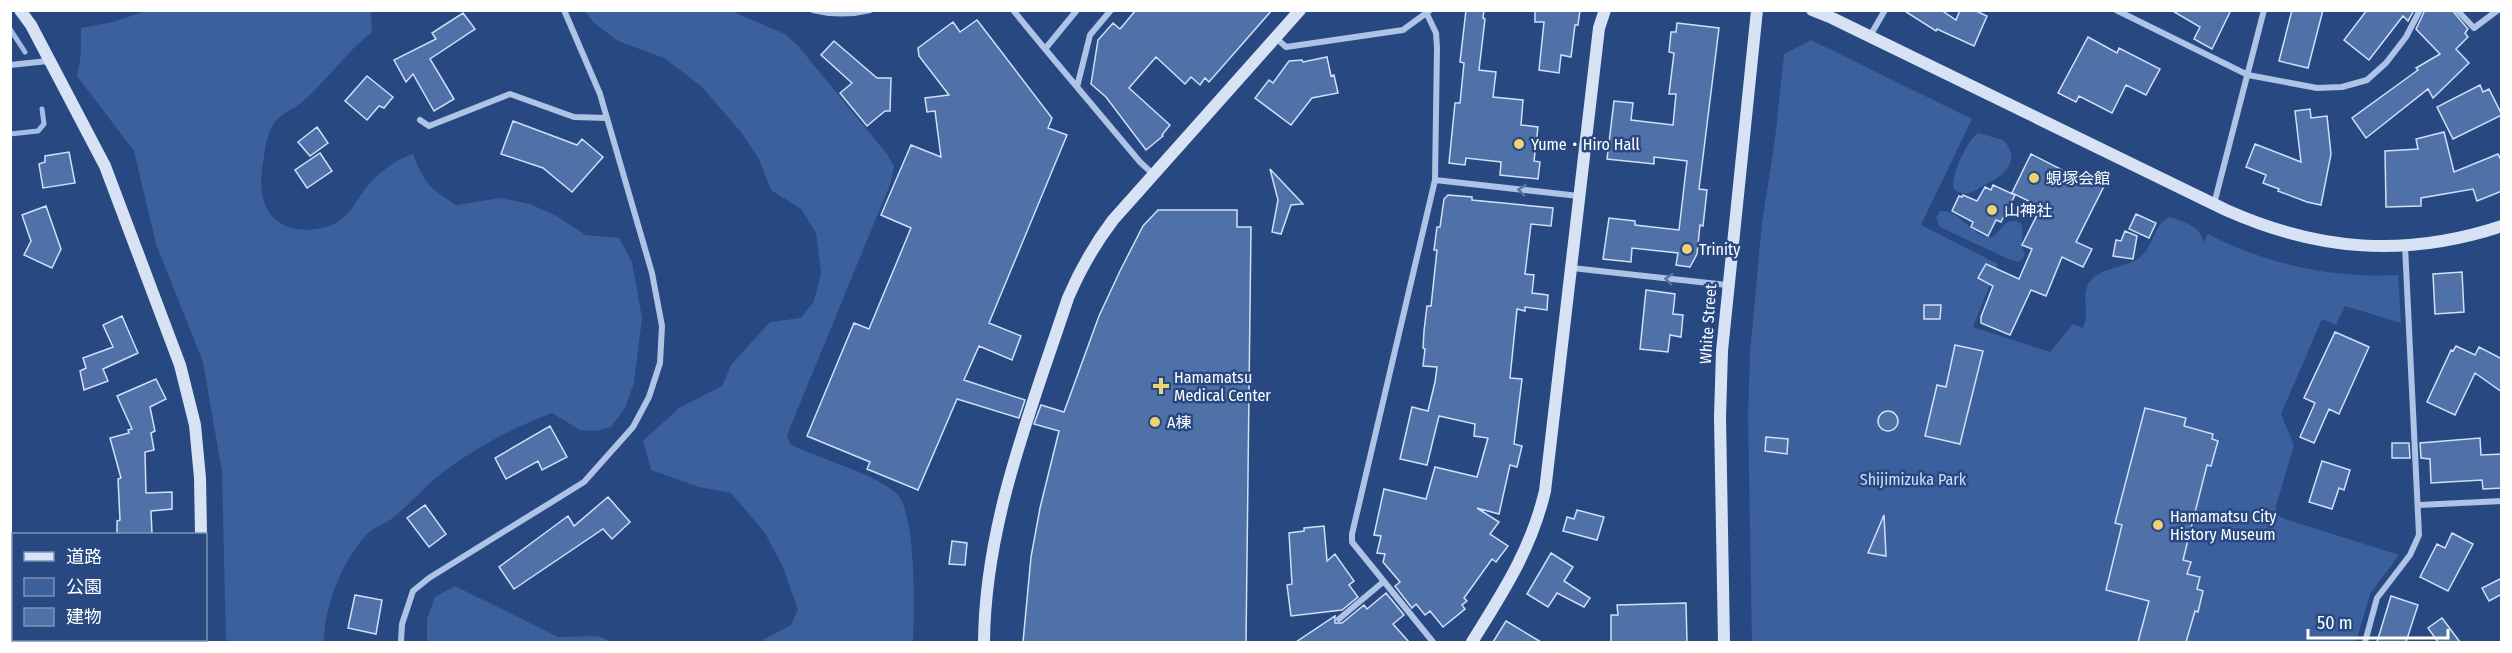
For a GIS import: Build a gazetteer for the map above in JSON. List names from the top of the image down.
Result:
{
  "streets": {
    "street": ["White Street"]
  },
  "parks": ["Shijimizuka Park"],
  "places": {
    "other": [
      "Yume・Hiro Hall",
      "蜆塚会館",
      "山神社",
      "Trinity",
      "A棟",
      "Hamamatsu City History Museum"
    ],
    "health": ["Hamamatsu Medical Center"]
  },
  "legend": ["道路", "公園", "建物"],
  "scale_bar": "50 m"
}
